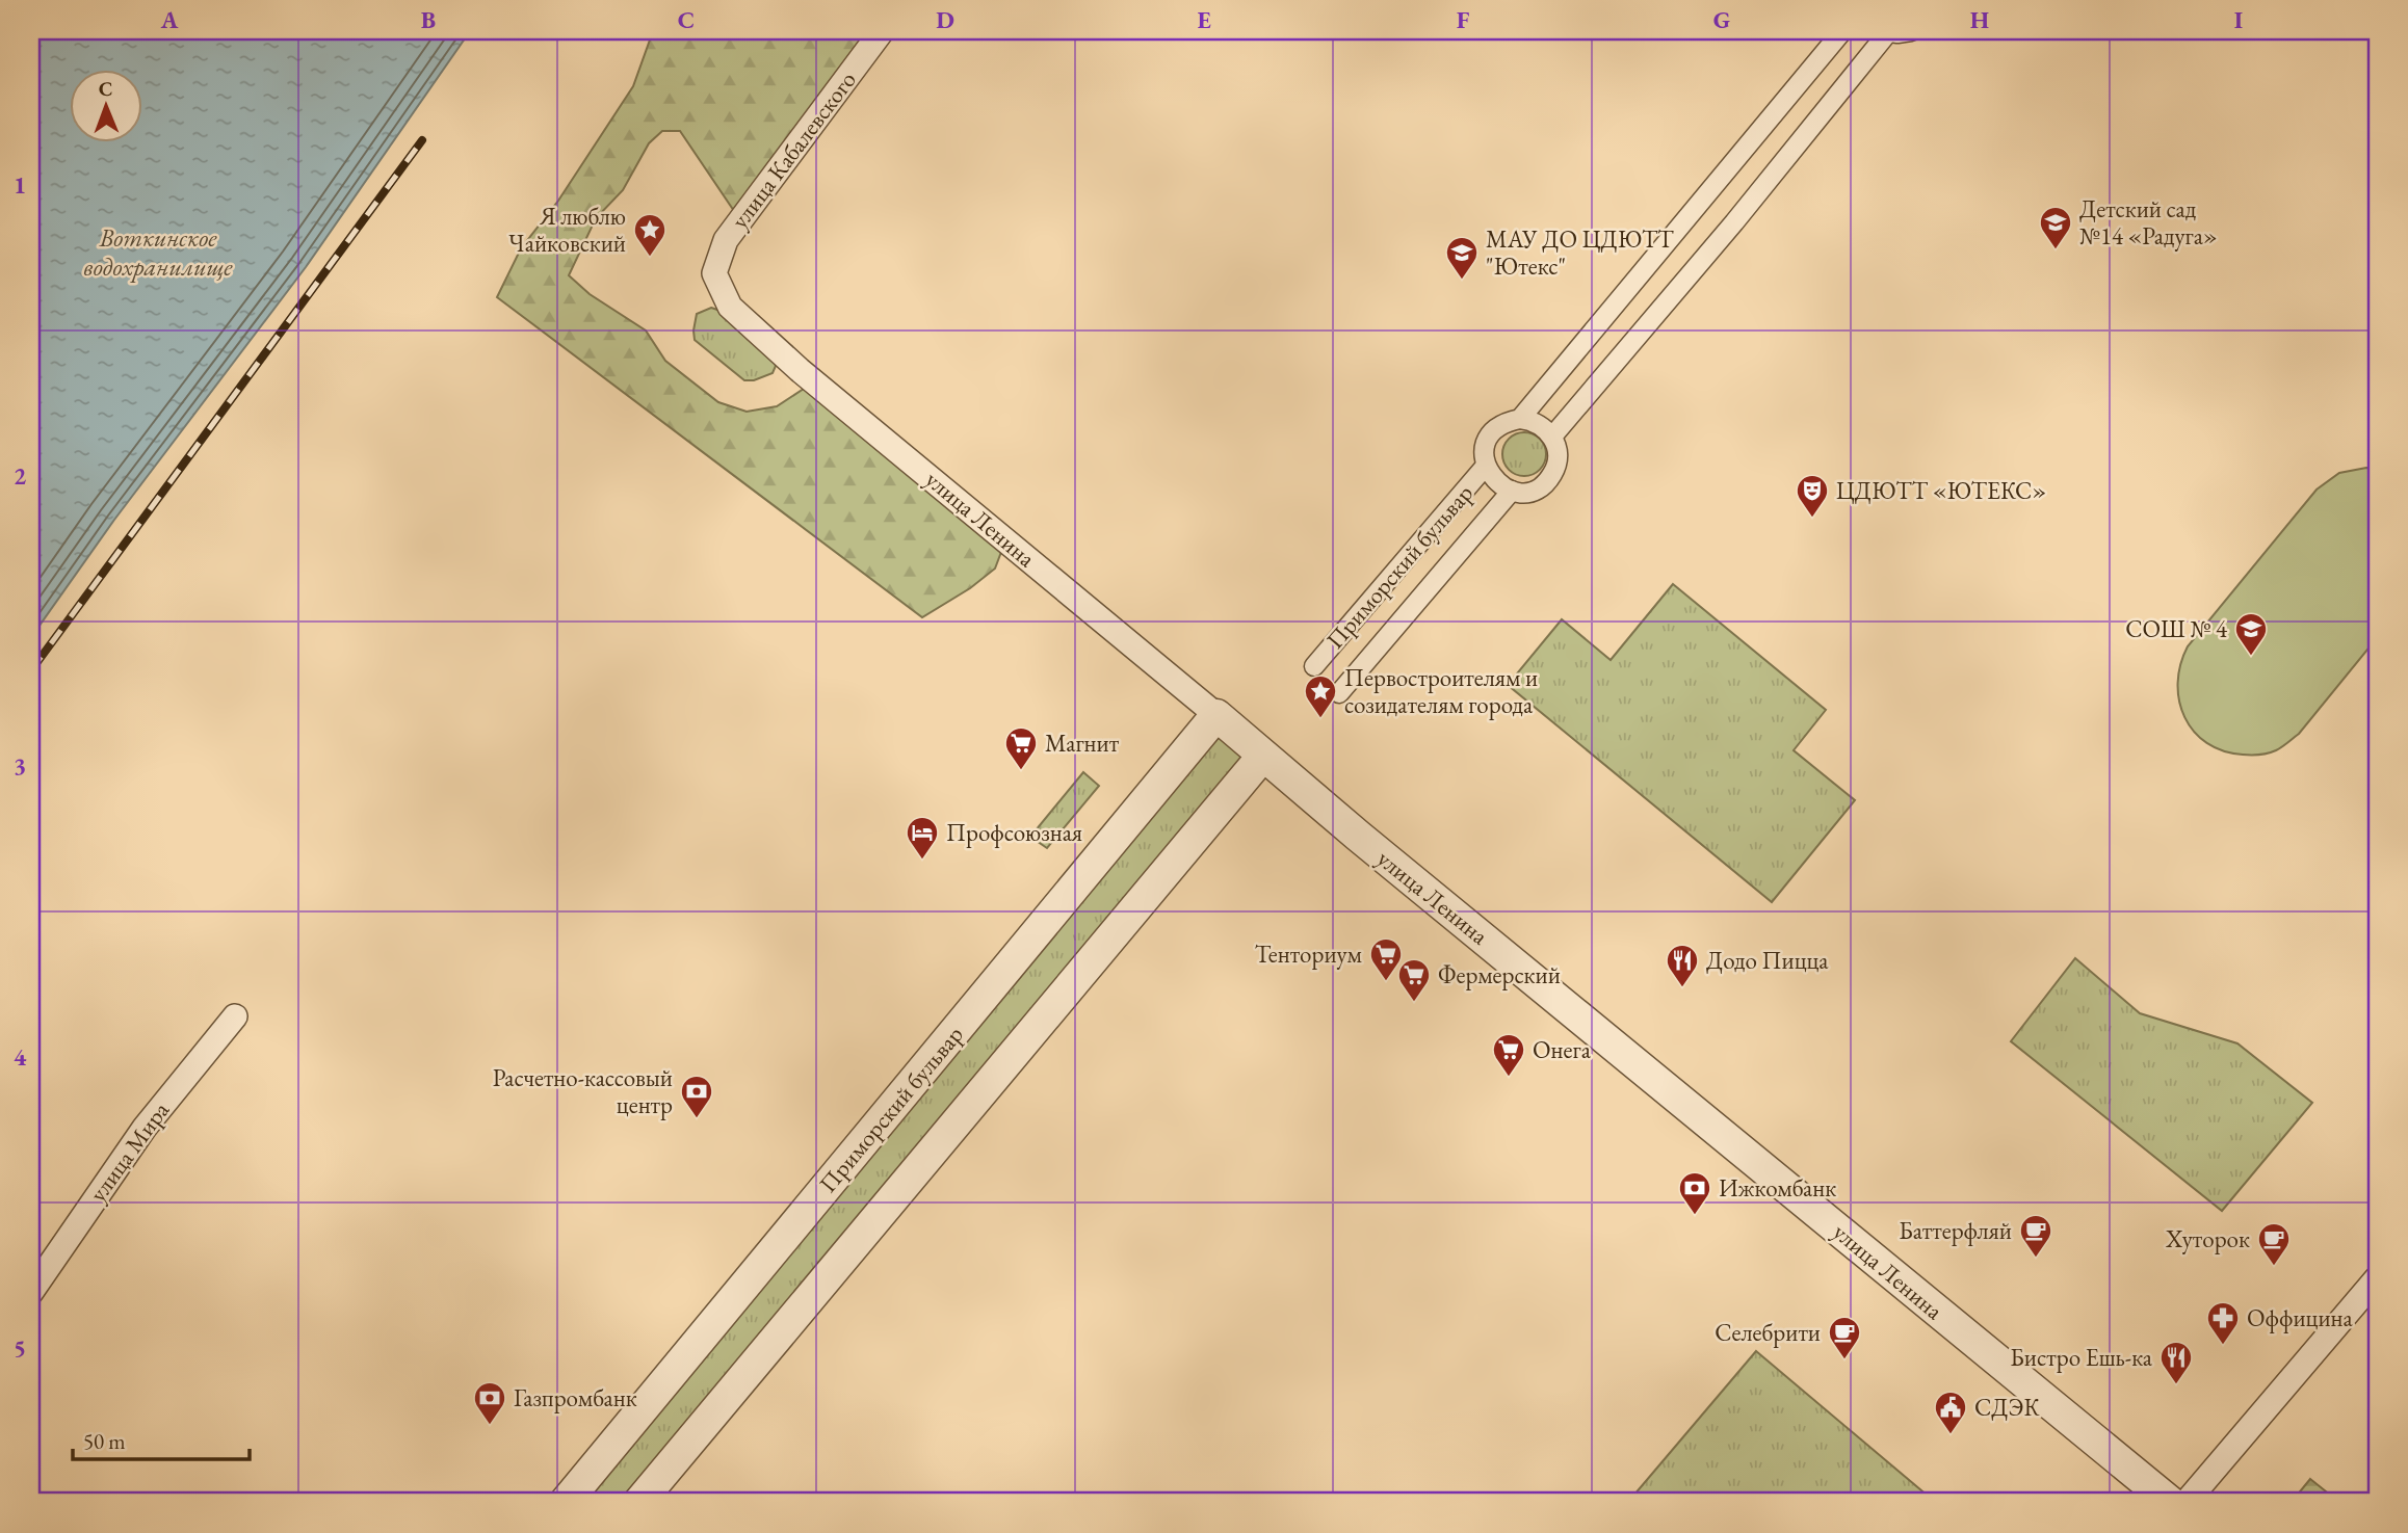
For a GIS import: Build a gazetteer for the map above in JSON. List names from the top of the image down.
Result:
{
  "streets": {
    "street": [
      "улица Кабалевского",
      "улица Ленина",
      "Приморский бульвар",
      "улица Мира"
    ]
  },
  "crossings": [
    ["улица Кабалевского", "улица Ленина"],
    ["улица Ленина", "Приморский бульвар"]
  ],
  "water": ["Воткинское водохранилище"],
  "places": {
    "school or university": ["Детский сад №14 «Радуга»", "МАУ ДО ЦДЮТТ \"Ютекс\"", "СОШ № 4"],
    "place": ["Я люблю Чайковский", "Первостроителям и созидателям города"],
    "theatre": ["ЦДЮТТ «ЮТЕКС»"],
    "supermarket": [
      "Магнит",
      "Тенториум",
      "Фермерский",
      "Онега"
    ],
    "hotel": ["Профсоюзная"],
    "restaurant": ["Додо Пицца", "Бистро Ешь-ка"],
    "bank": ["Расчетно-кассовый центр", "Ижкомбанк", "Газпромбанк"],
    "cafe": ["Баттерфляй", "Хуторок", "Селебрити"],
    "pharmacy": ["Оффицина"],
    "public building": ["СДЭК"]
  },
  "scale_bar": "50 m",
  "north": "top",
  "grid": {
    "columns": [
      "A",
      "B",
      "C",
      "D",
      "E",
      "F",
      "G",
      "H",
      "I"
    ],
    "rows": [
      "1",
      "2",
      "3",
      "4",
      "5"
    ]
  }
}
